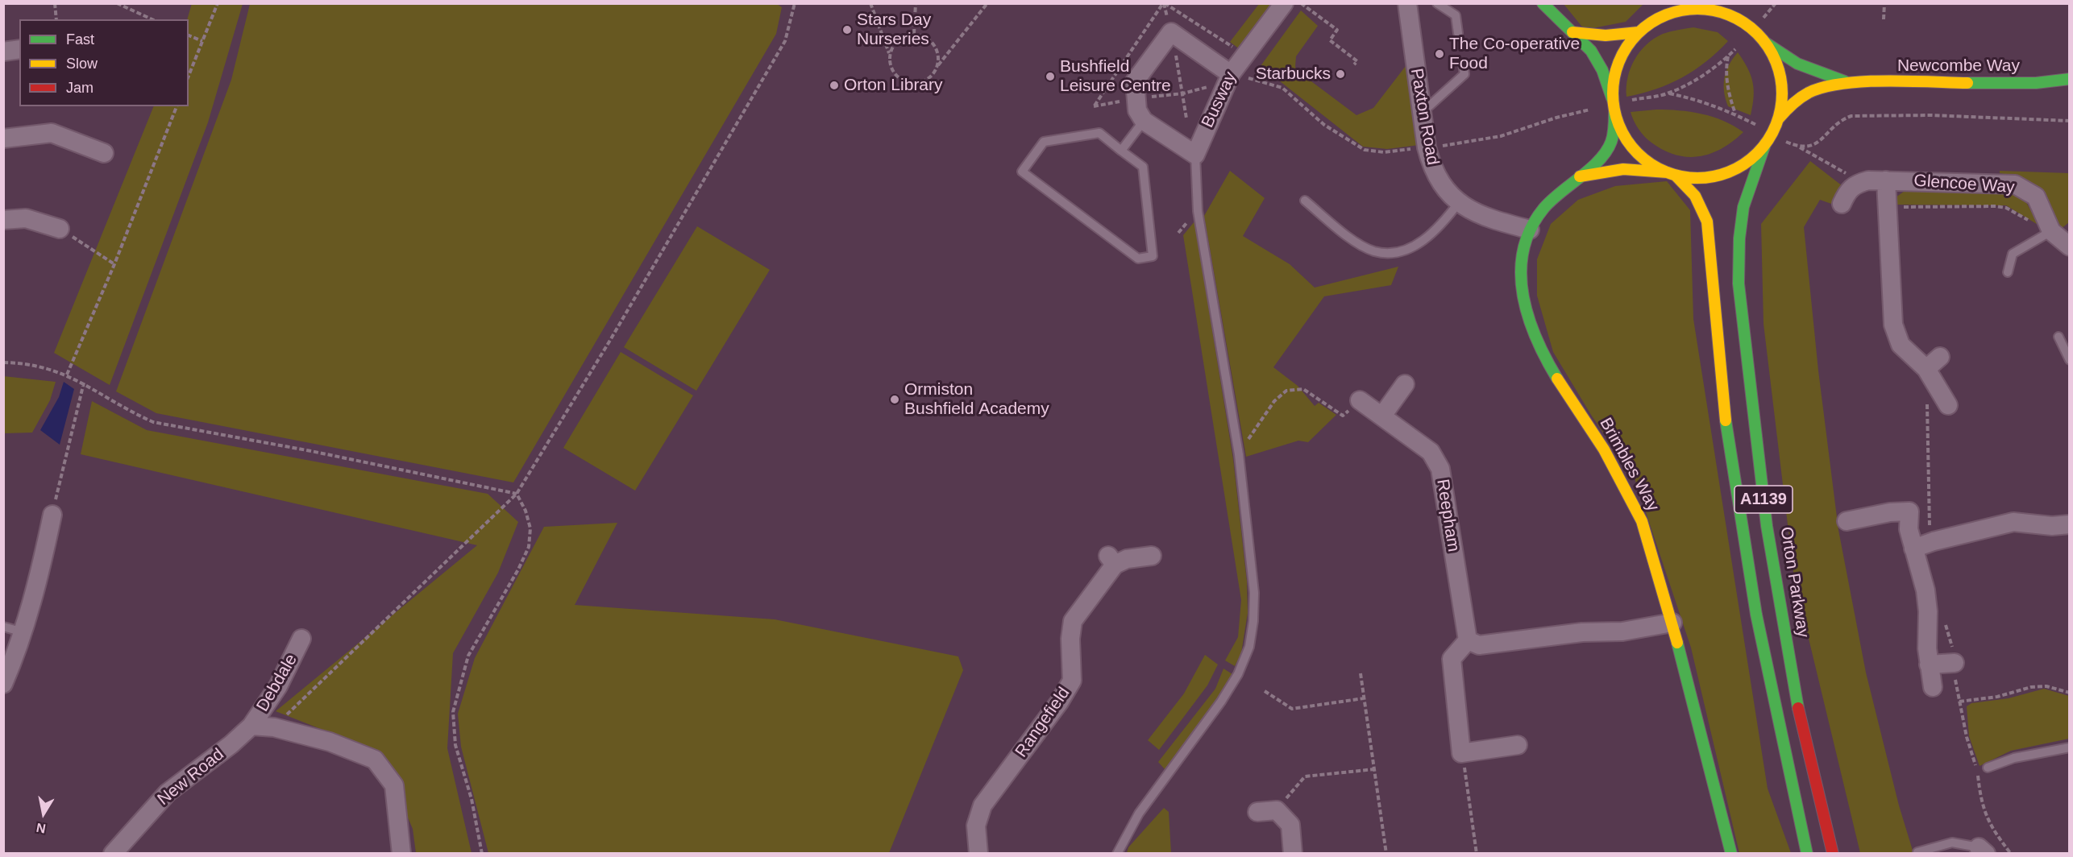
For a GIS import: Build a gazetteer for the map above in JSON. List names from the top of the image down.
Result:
{
  "streets": {
    "main road": [
      "Newcombe Way",
      "Brimbles Way",
      "A1139",
      "Orton Parkway"
    ],
    "street": [
      "Busway",
      "Paxton Road",
      "Glencoe Way",
      "Reepham",
      "Debdale",
      "Rangefield",
      "New Road"
    ]
  },
  "crossings": [
    ["Paxton Road", "Brimbles Way"],
    ["Debdale", "New Road"]
  ],
  "places": [
    "Stars Day Nurseries",
    "The Co-operative Food",
    "Starbucks",
    "Bushfield Leisure Centre",
    "Orton Library",
    "Ormiston Bushfield Academy"
  ],
  "legend": ["Fast", "Slow", "Jam"],
  "north": "bottom"
}
